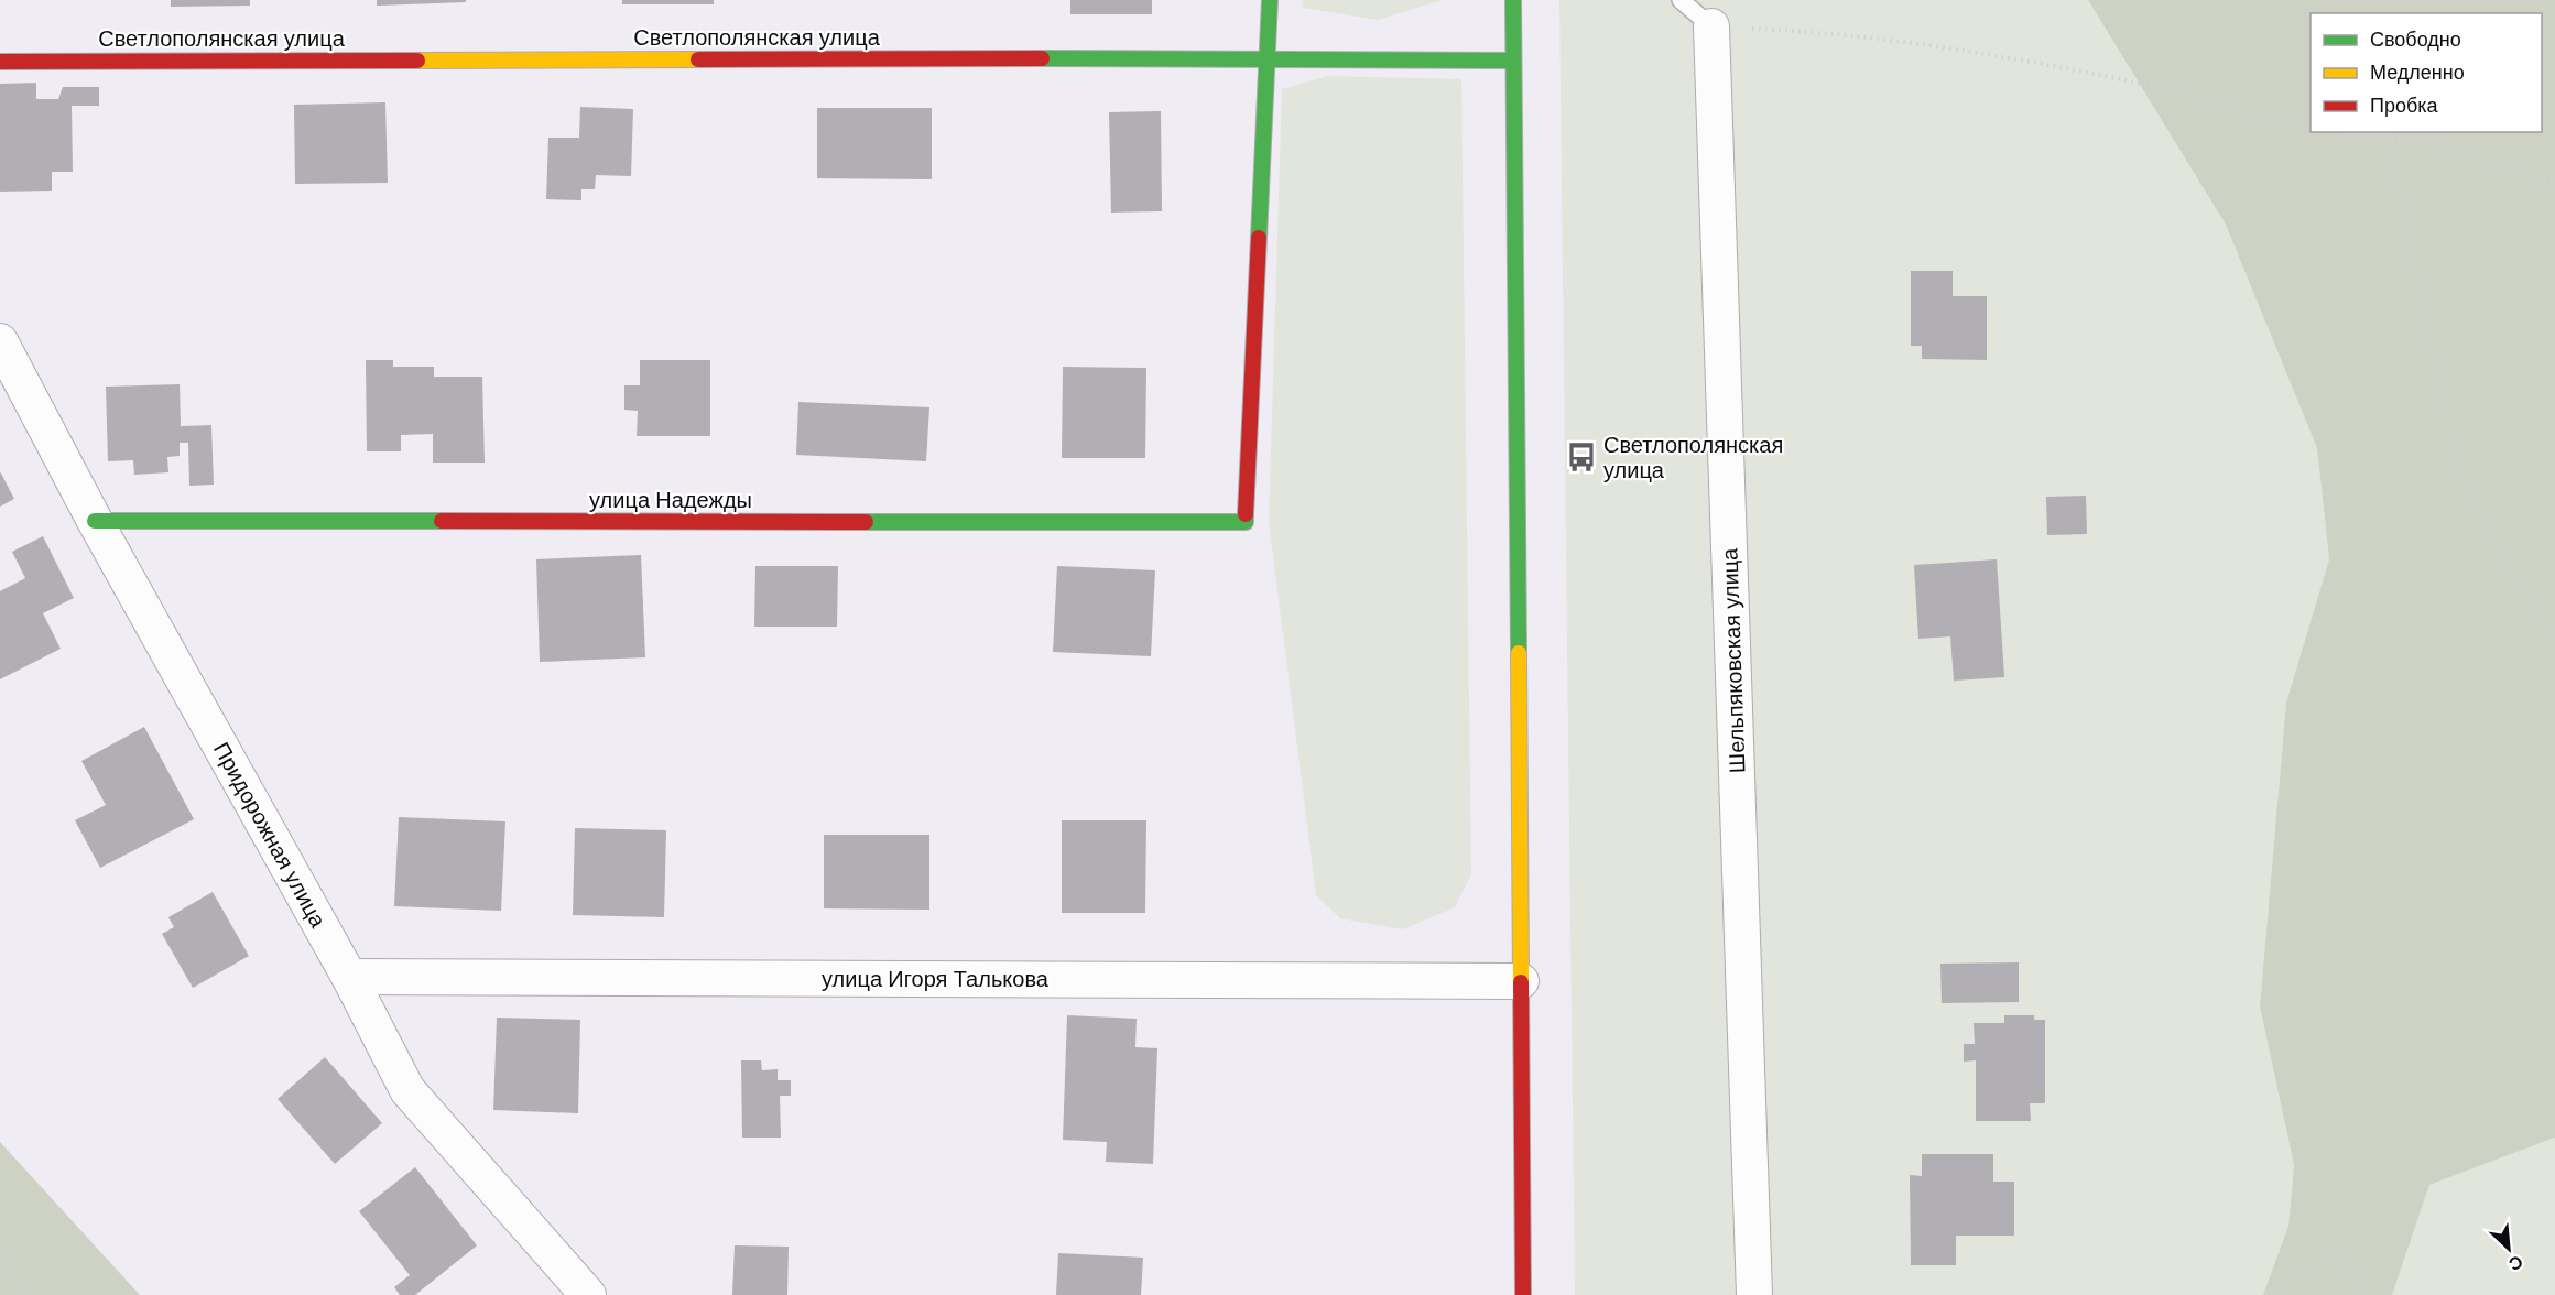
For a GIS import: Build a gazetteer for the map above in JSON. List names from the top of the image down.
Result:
{
  "streets": {
    "street": [
      "Светлополянская улица",
      "улица Надежды",
      "Шельпяковская улица",
      "Придорожная улица",
      "улица Игоря Талькова"
    ]
  },
  "crossings": [
    ["Светлополянская улица", "улица Надежды"],
    ["улица Надежды", "Придорожная улица"],
    ["Придорожная улица", "улица Игоря Талькова"]
  ],
  "places": {
    "bus stop": ["Светлополянская улица"]
  },
  "legend": ["Свободно", "Медленно", "Пробка"],
  "north": "bottom right"
}
